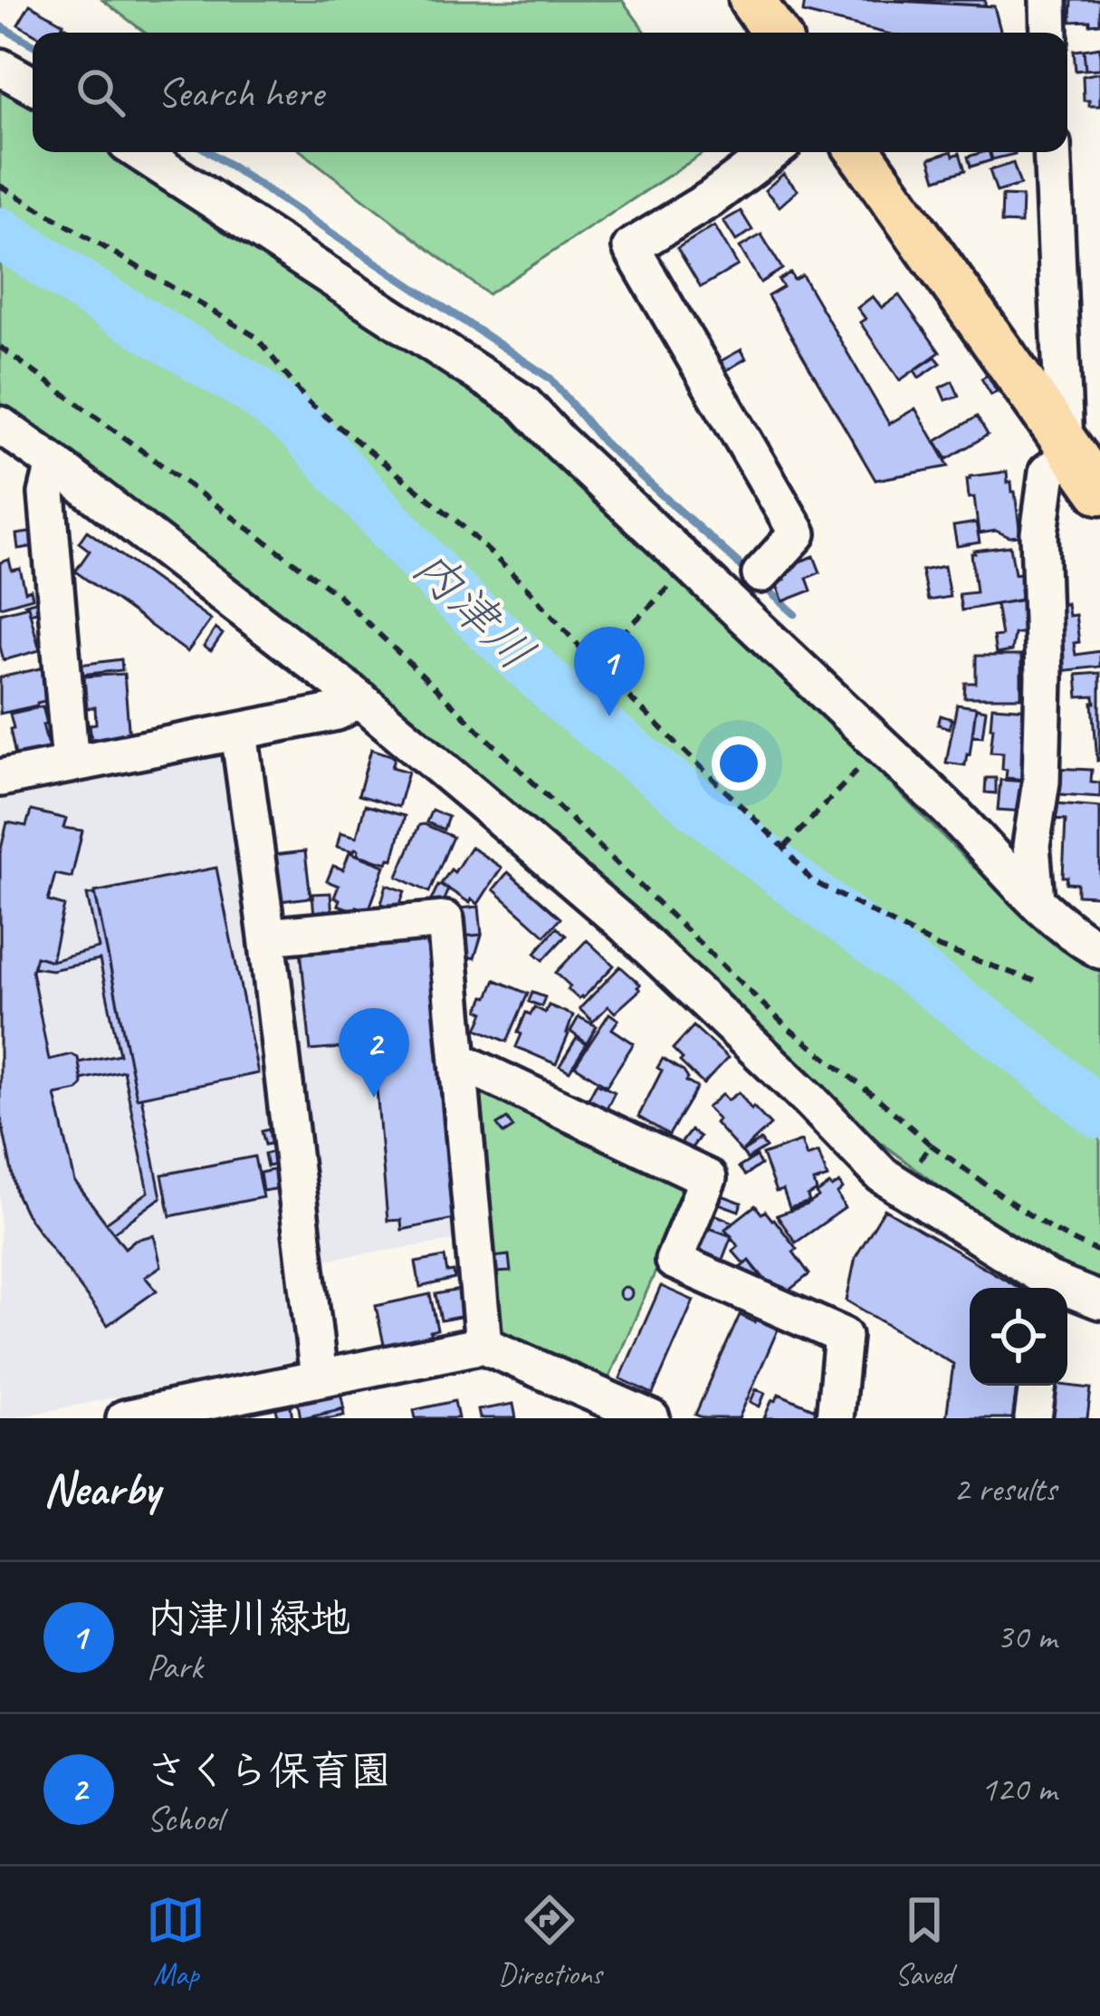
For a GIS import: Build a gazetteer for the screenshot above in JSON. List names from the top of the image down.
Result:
{
  "water": ["内津川"],
  "page": {
    "search": "Search here",
    "pins": ["1", "2"],
    "heading": ["Nearby", "2 results"],
    "list": [
      {
        "mark": "1",
        "name": "内津川緑地",
        "note": "Park",
        "value": "30 m"
      },
      {
        "mark": "2",
        "name": "さくら保育園",
        "note": "School",
        "value": "120 m"
      }
    ],
    "nav": ["Map", "Directions", "Saved"]
  }
}
